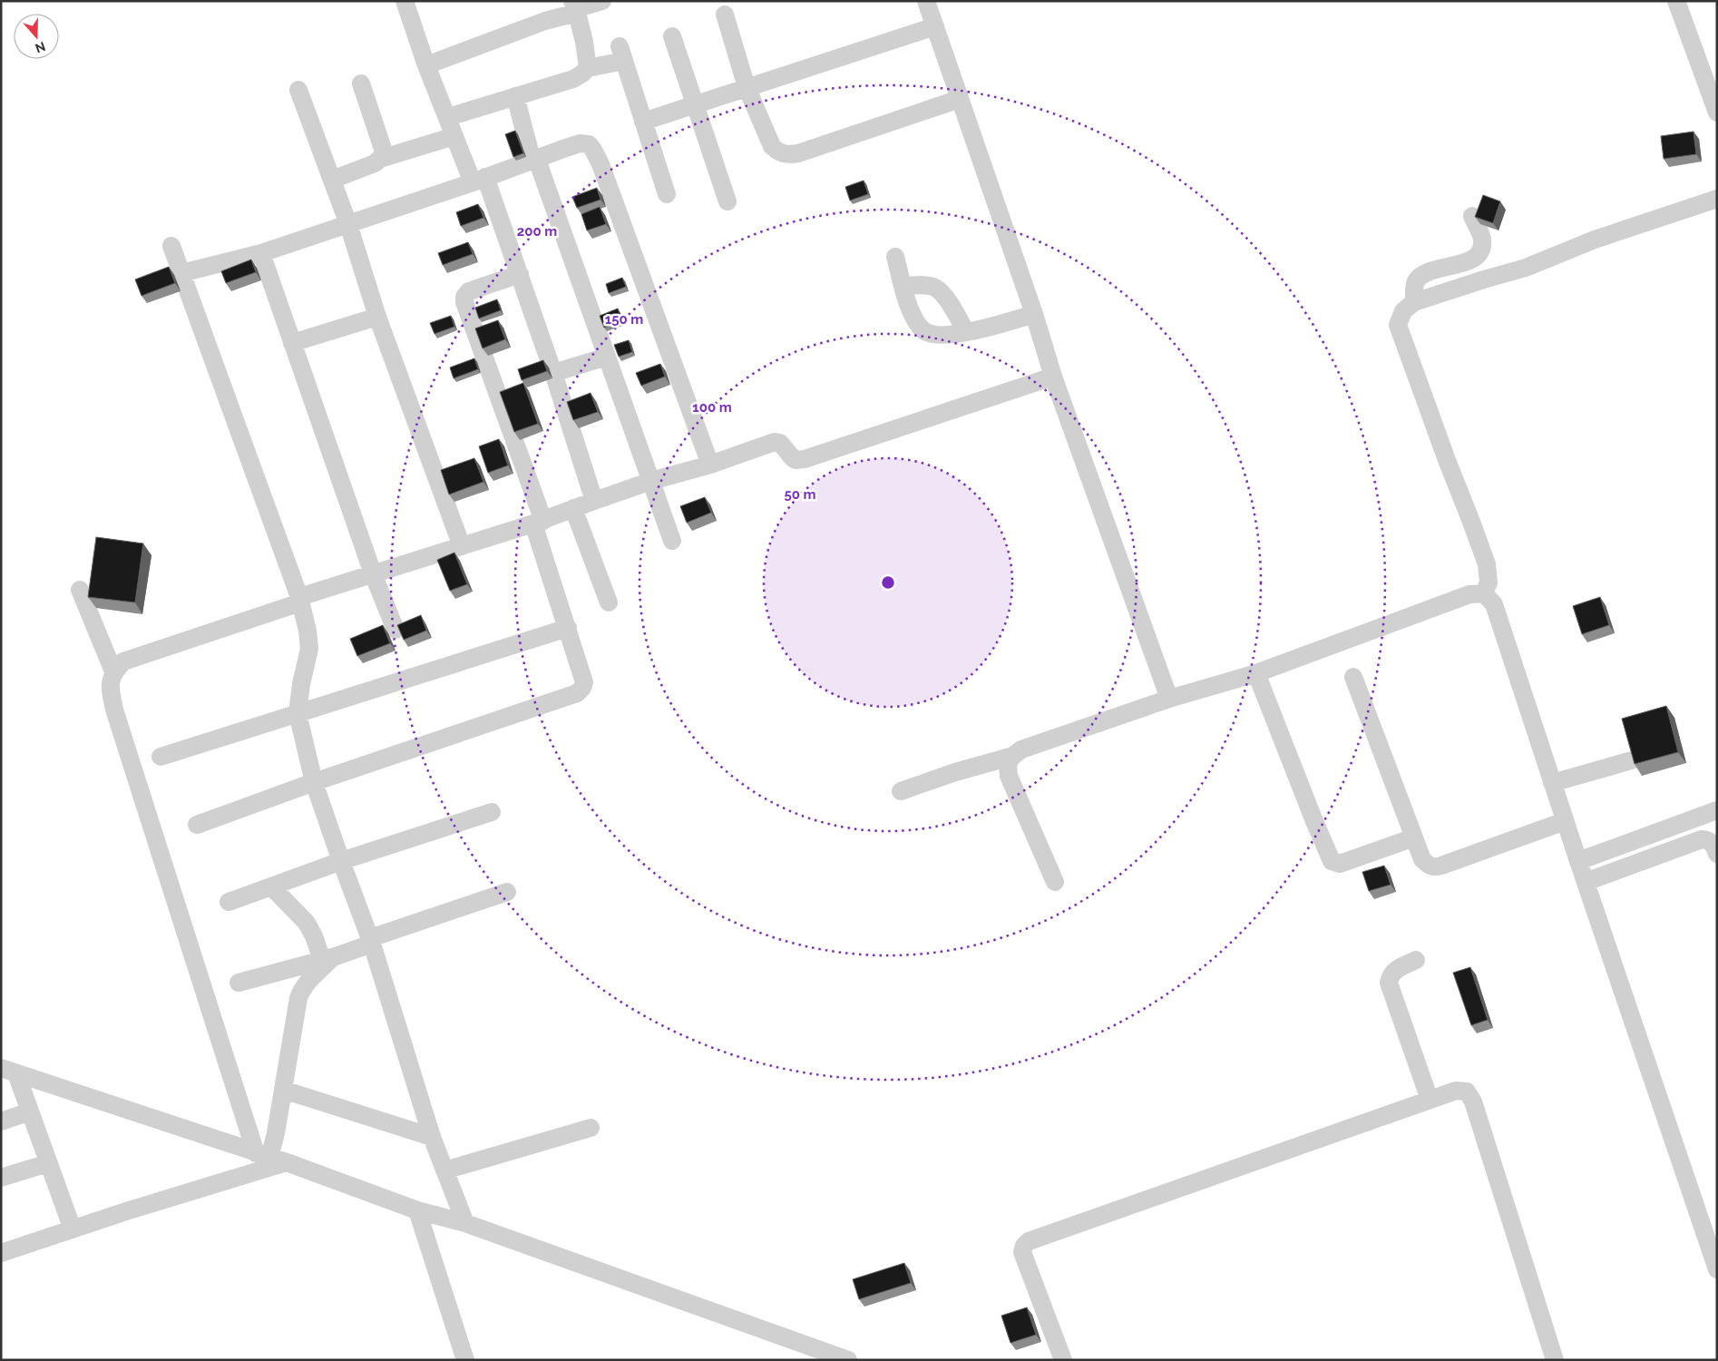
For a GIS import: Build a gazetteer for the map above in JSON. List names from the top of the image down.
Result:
{
  "north": "bottom",
  "rings": [
    "200 m",
    "150 m",
    "100 m",
    "50 m"
  ]
}
